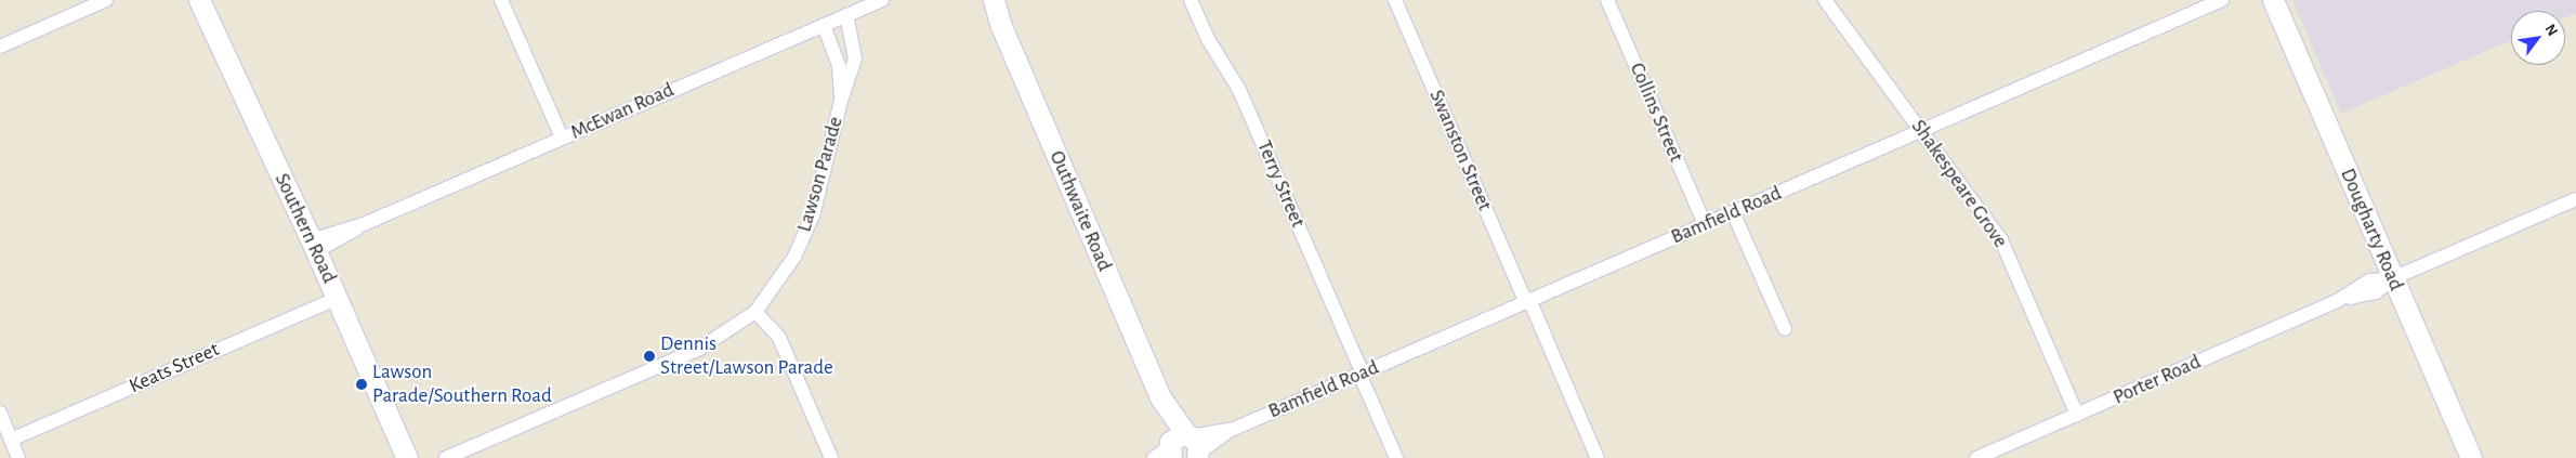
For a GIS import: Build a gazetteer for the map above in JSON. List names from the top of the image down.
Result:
{
  "streets": {
    "street": [
      "McEwan Road",
      "Collins Street",
      "Swanston Street",
      "Lawson Parade",
      "Terry Street",
      "Shakespeare Grove",
      "Outhwaite Road",
      "Bamfield Road",
      "Southern Road",
      "Dougharty Road",
      "Keats Street",
      "Porter Road"
    ]
  },
  "crossings": [
    ["McEwan Road", "Lawson Parade"],
    ["McEwan Road", "Southern Road"],
    ["Collins Street", "Bamfield Road"],
    ["Swanston Street", "Bamfield Road"],
    ["Terry Street", "Bamfield Road"],
    ["Shakespeare Grove", "Bamfield Road"],
    ["Shakespeare Grove", "Porter Road"],
    ["Outhwaite Road", "Bamfield Road"],
    ["Southern Road", "Keats Street"],
    ["Dougharty Road", "Porter Road"]
  ],
  "places": ["Dennis Street/Lawson Parade", "Lawson Parade/Southern Road"],
  "north": "top right"
}
